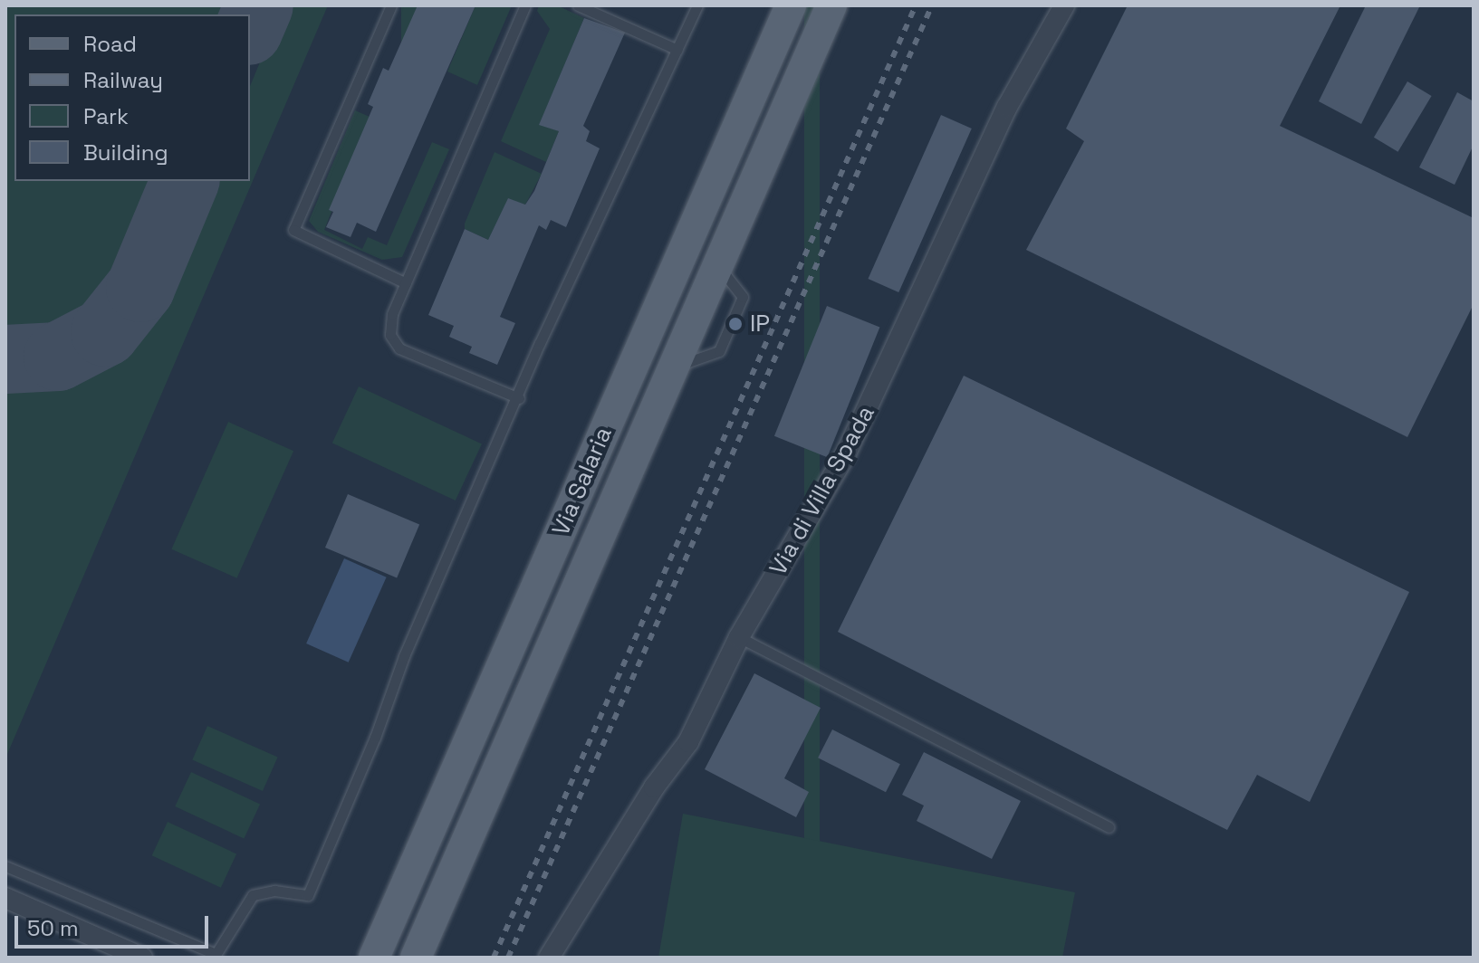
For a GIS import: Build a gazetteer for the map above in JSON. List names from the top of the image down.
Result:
{
  "streets": {
    "main road": ["Via Salaria"],
    "street": ["Via di Villa Spada"]
  },
  "places": ["IP"],
  "legend": [
    "Road",
    "Railway",
    "Park",
    "Building"
  ],
  "scale_bar": "50 m"
}
